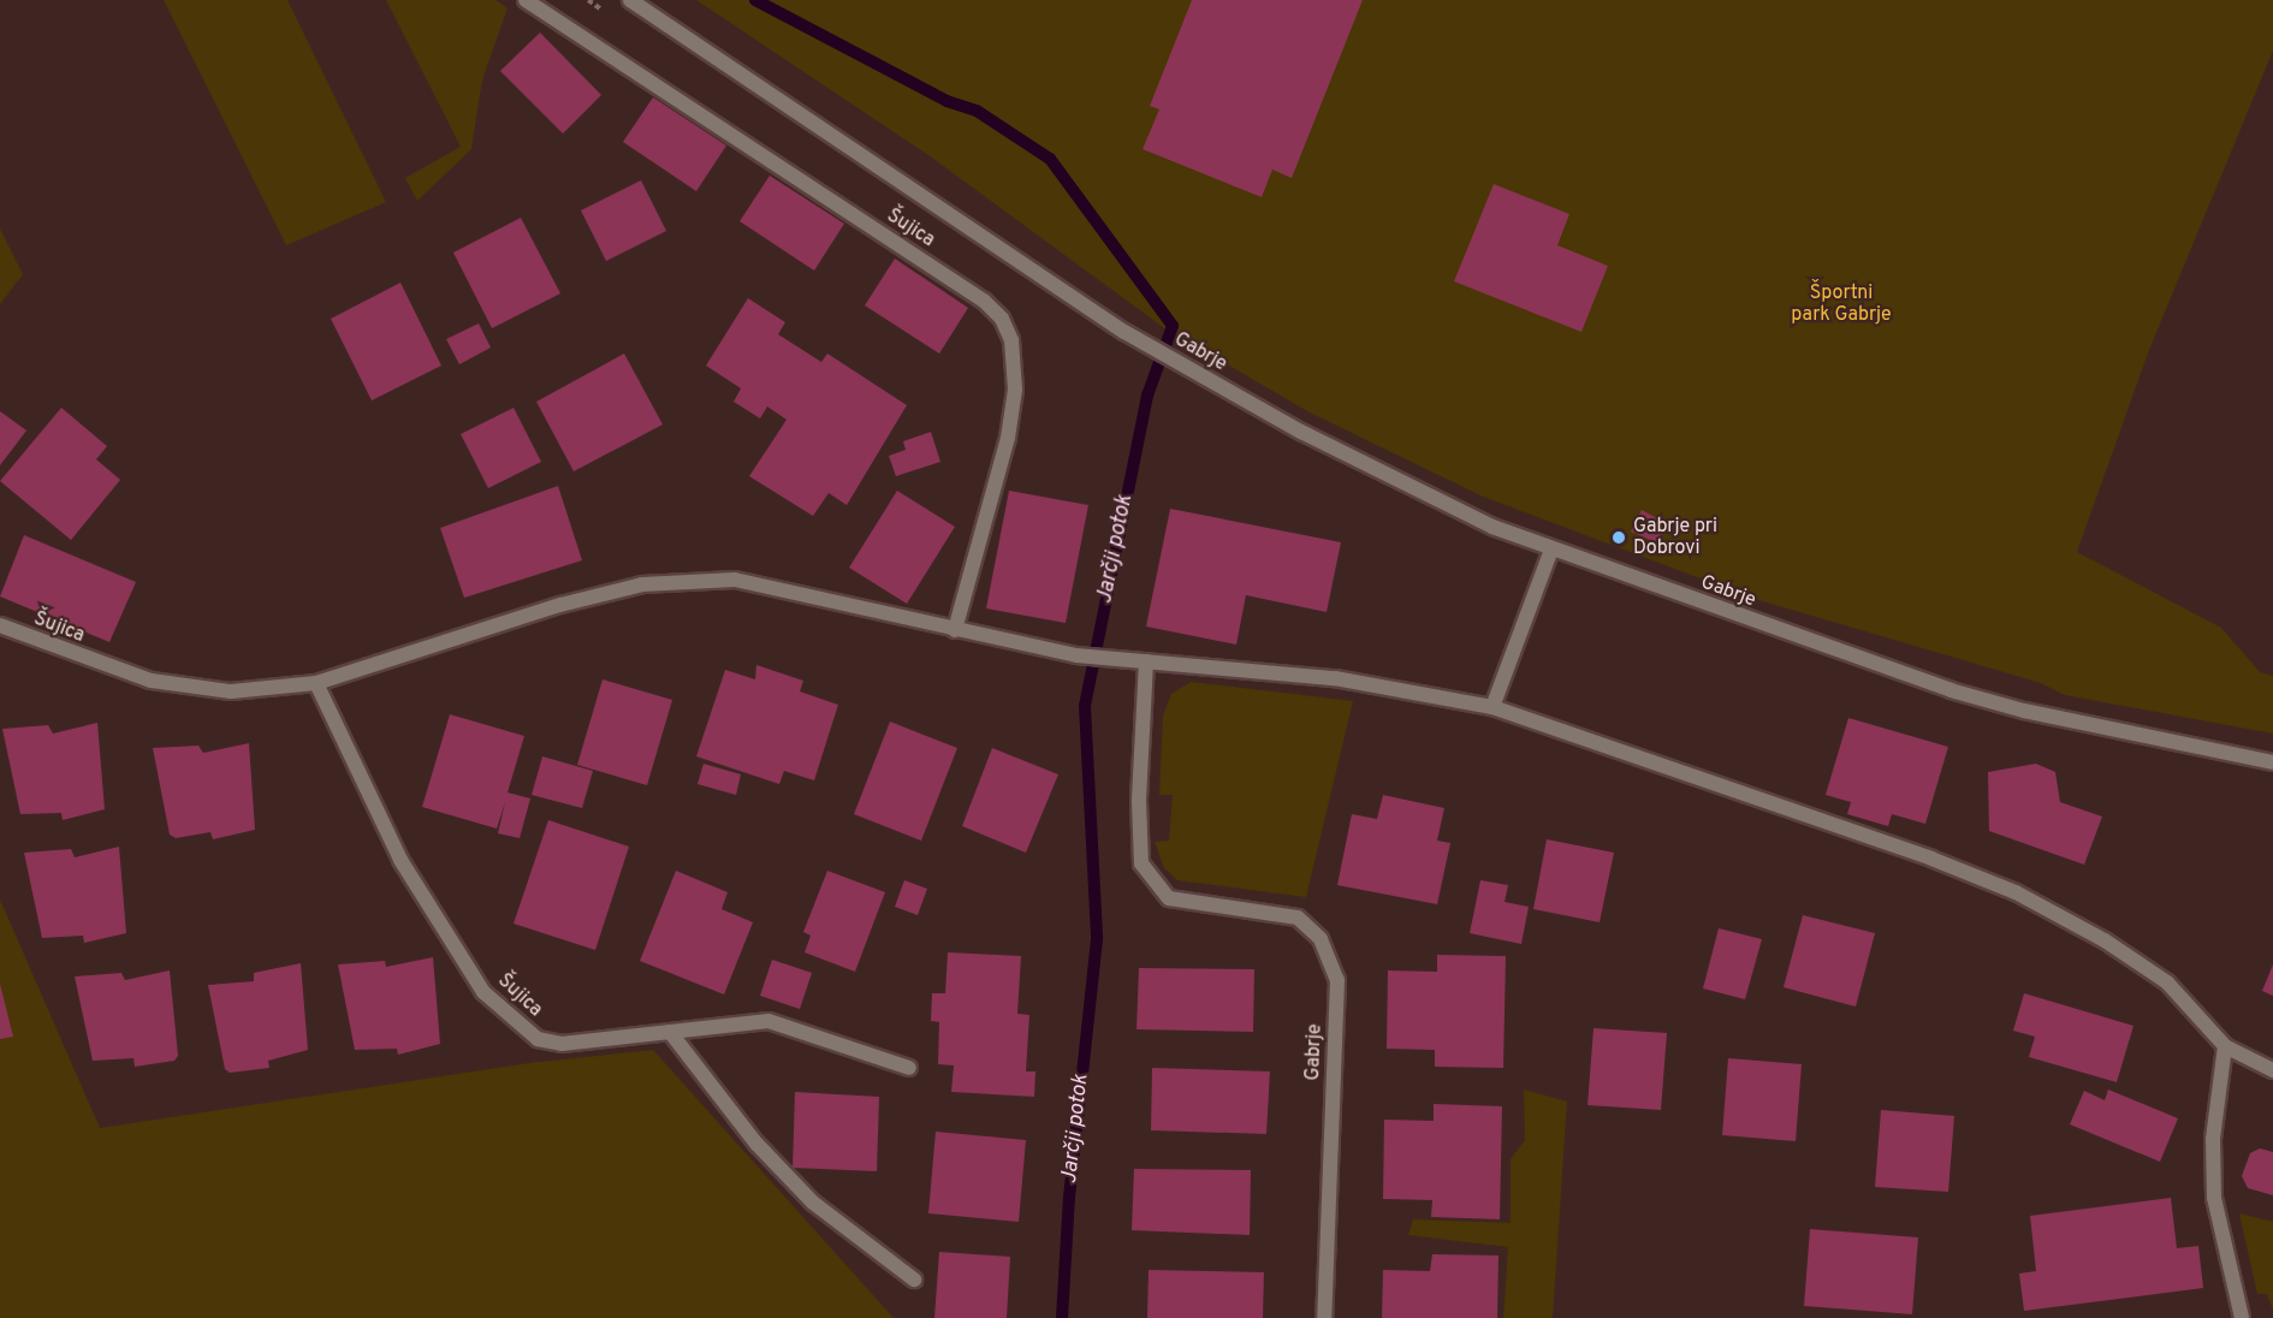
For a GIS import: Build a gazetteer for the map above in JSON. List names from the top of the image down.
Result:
{
  "streets": {
    "street": ["Šujica", "Gabrje"]
  },
  "crossings": [
    ["Šujica", "Gabrje"]
  ],
  "water": ["Jarčji potok"],
  "parks": ["Športni park Gabrje"],
  "places": ["Gabrje pri Dobrovi"]
}
